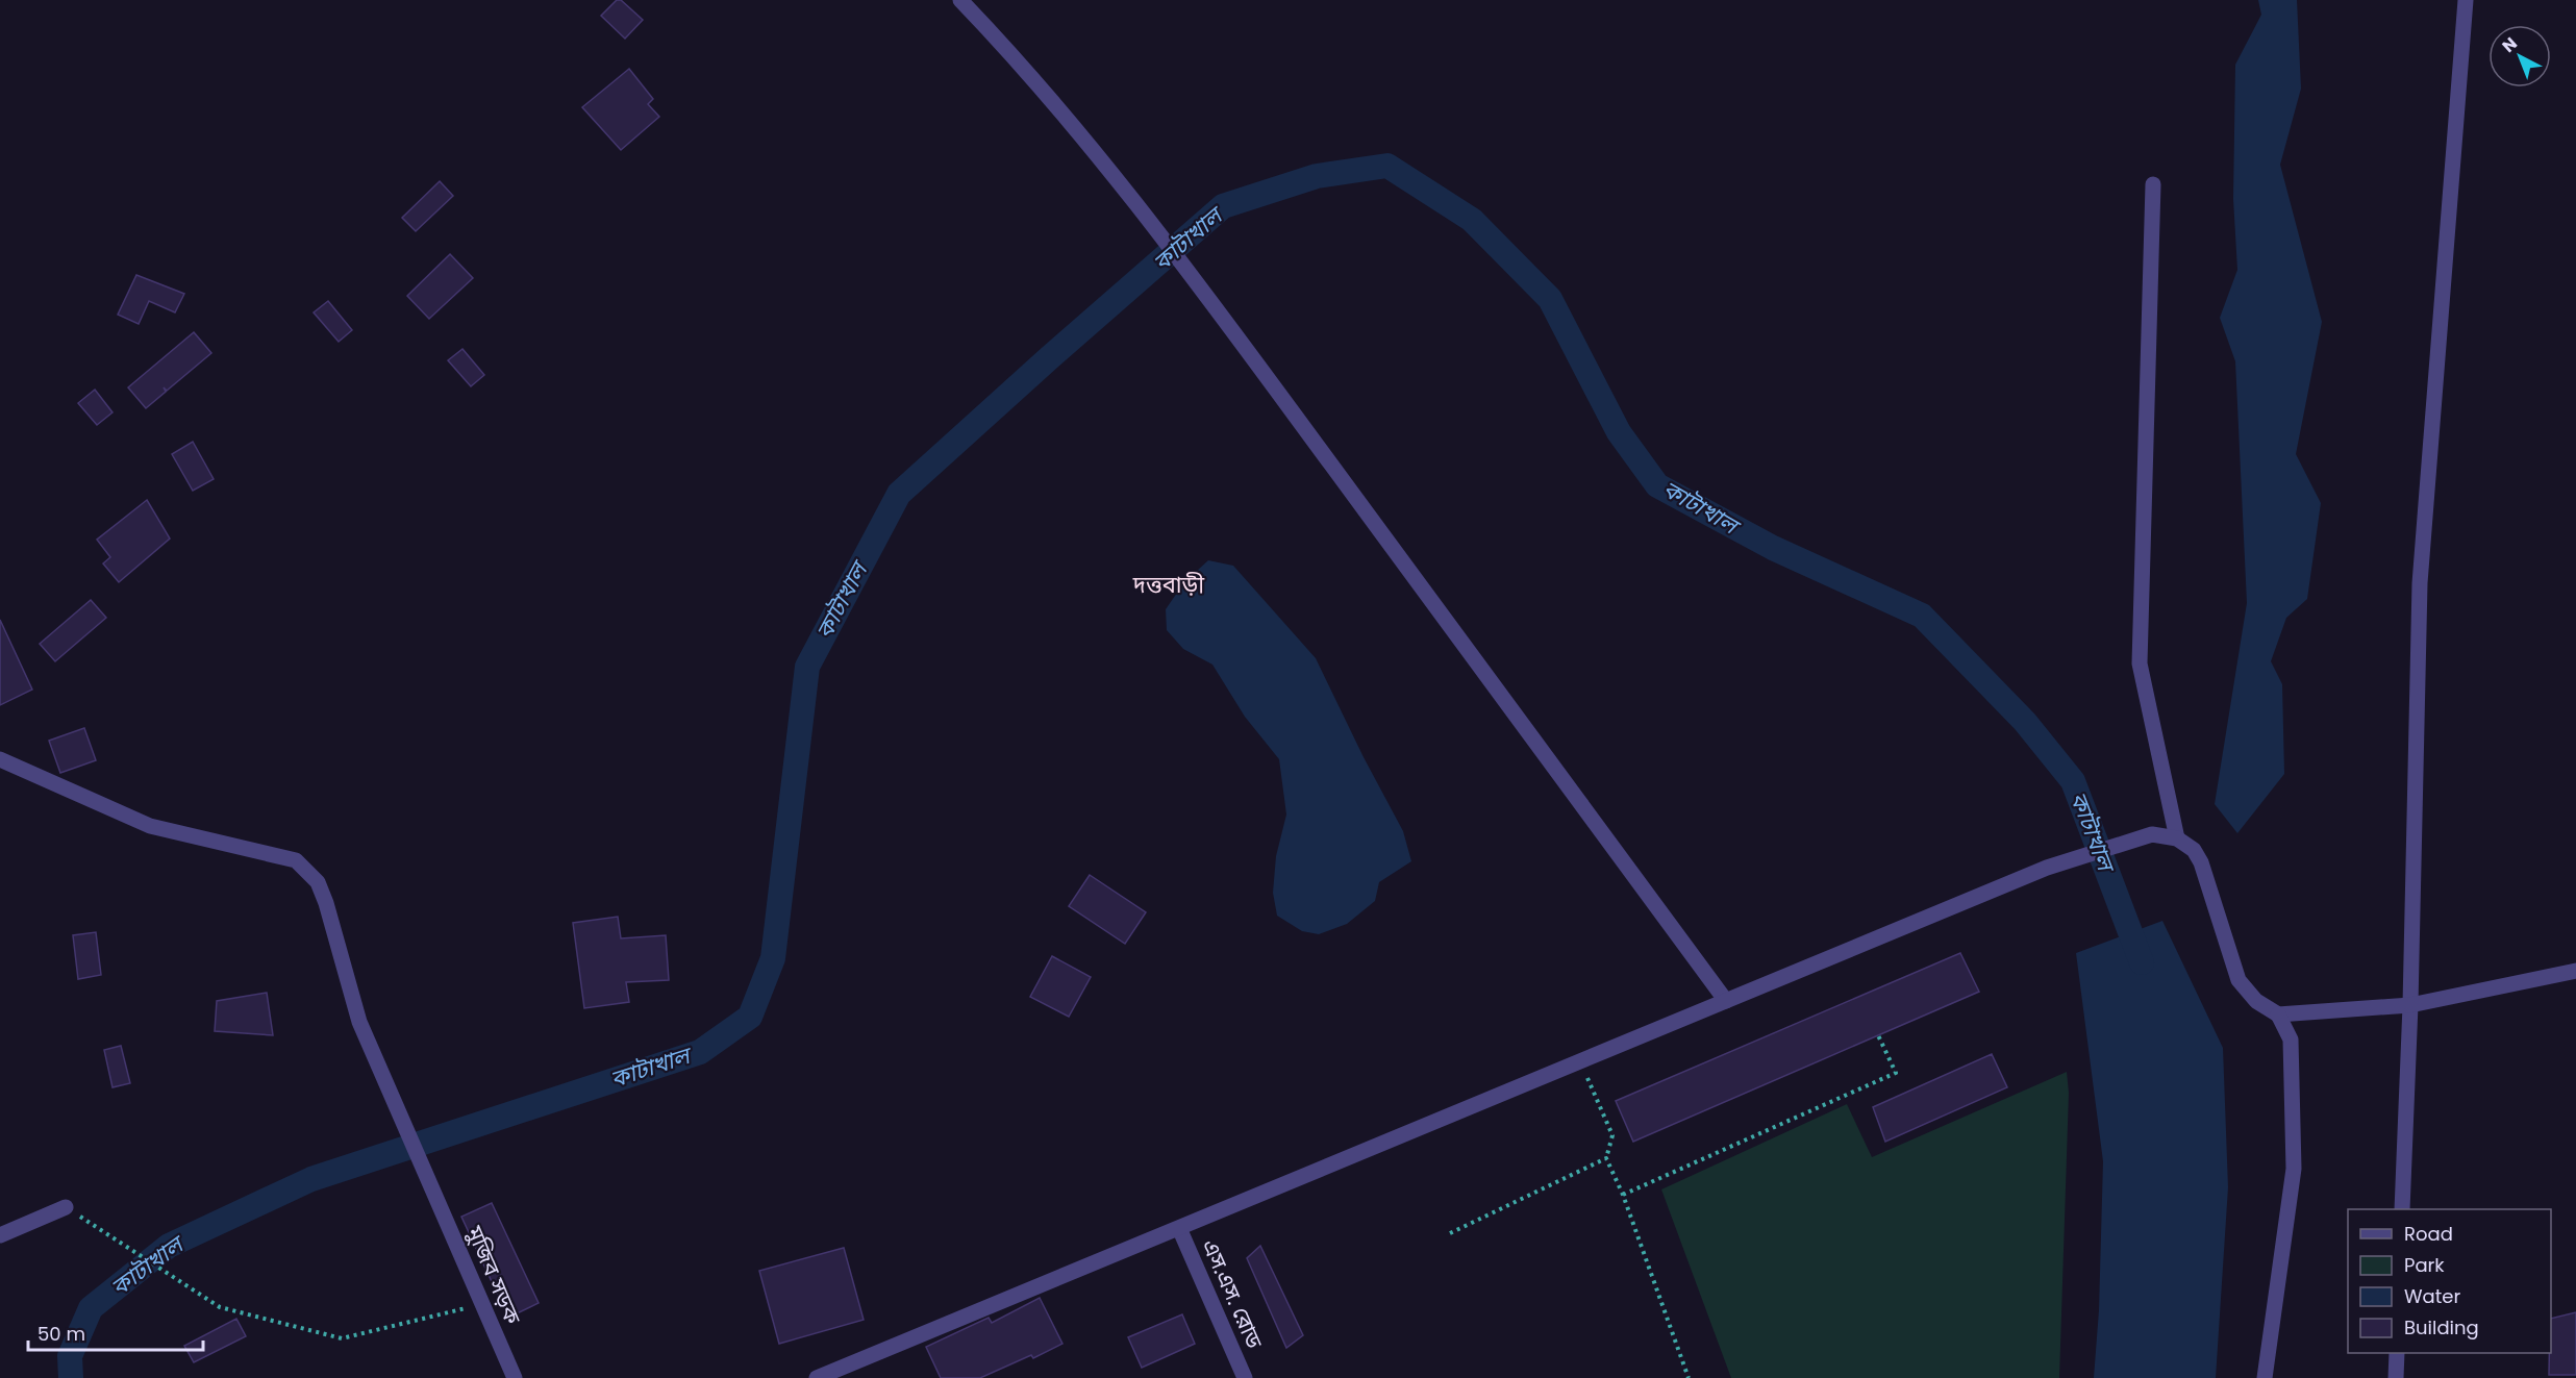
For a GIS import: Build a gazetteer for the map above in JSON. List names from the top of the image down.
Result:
{
  "streets": {
    "street": ["মুজিব সড়ক", "এস.এস. রোড"]
  },
  "districts": ["দত্তবাড়ী"],
  "water": ["কাটাখাল"],
  "legend": [
    "Road",
    "Park",
    "Water",
    "Building"
  ],
  "scale_bar": "50 m",
  "north": "top left"
}
